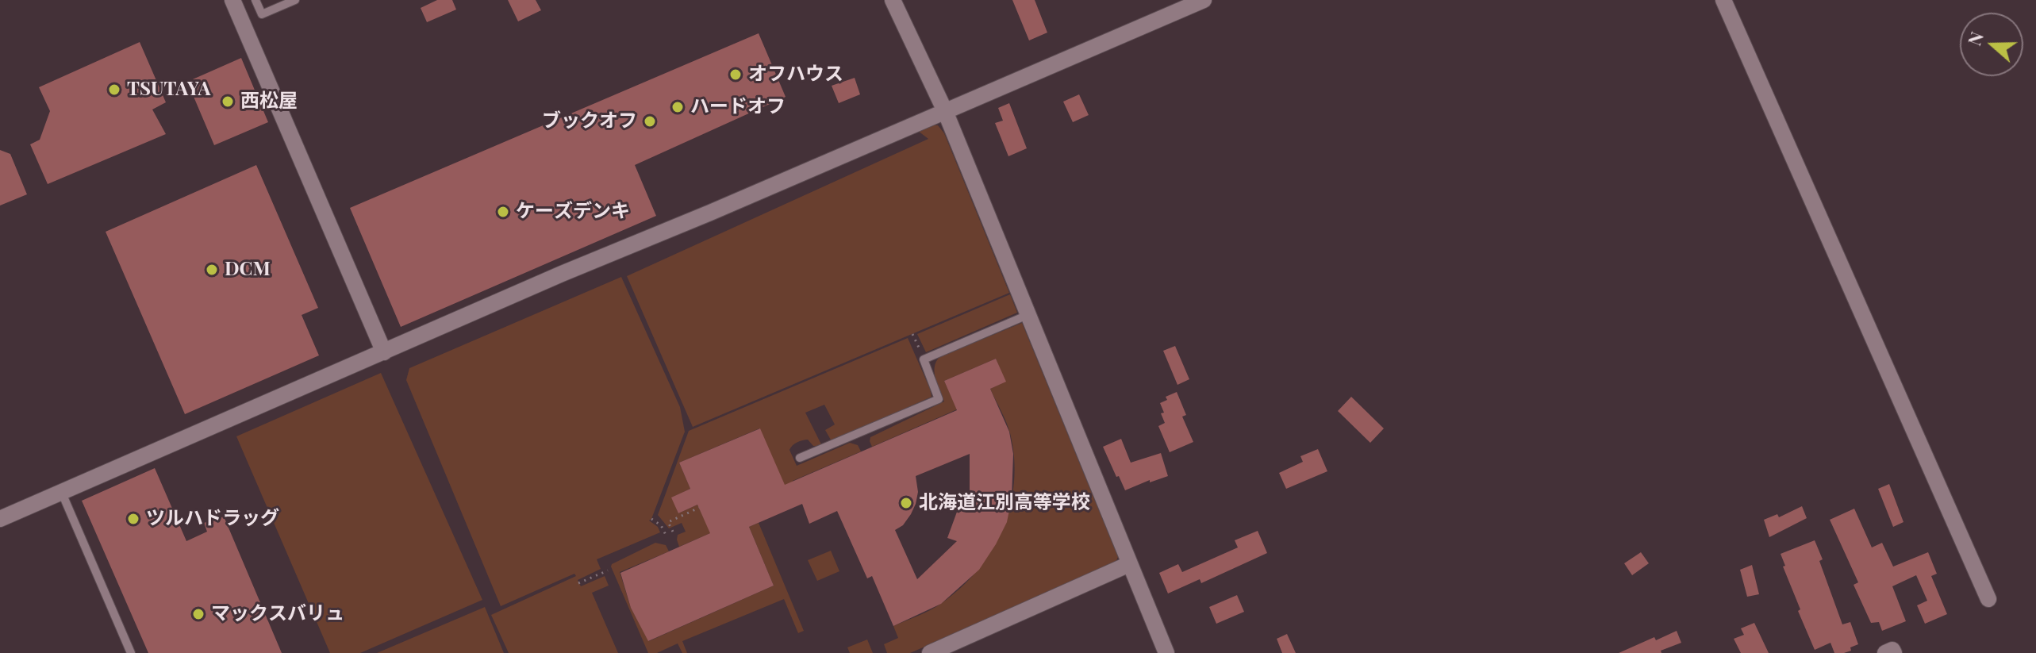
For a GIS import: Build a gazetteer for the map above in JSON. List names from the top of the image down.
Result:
{
  "places": [
    "オフハウス",
    "TSUTAYA",
    "西松屋",
    "ハードオフ",
    "ブックオフ",
    "ケーズデンキ",
    "DCM",
    "北海道江別高等学校",
    "ツルハドラッグ",
    "マックスバリュ"
  ],
  "north": "left"
}
